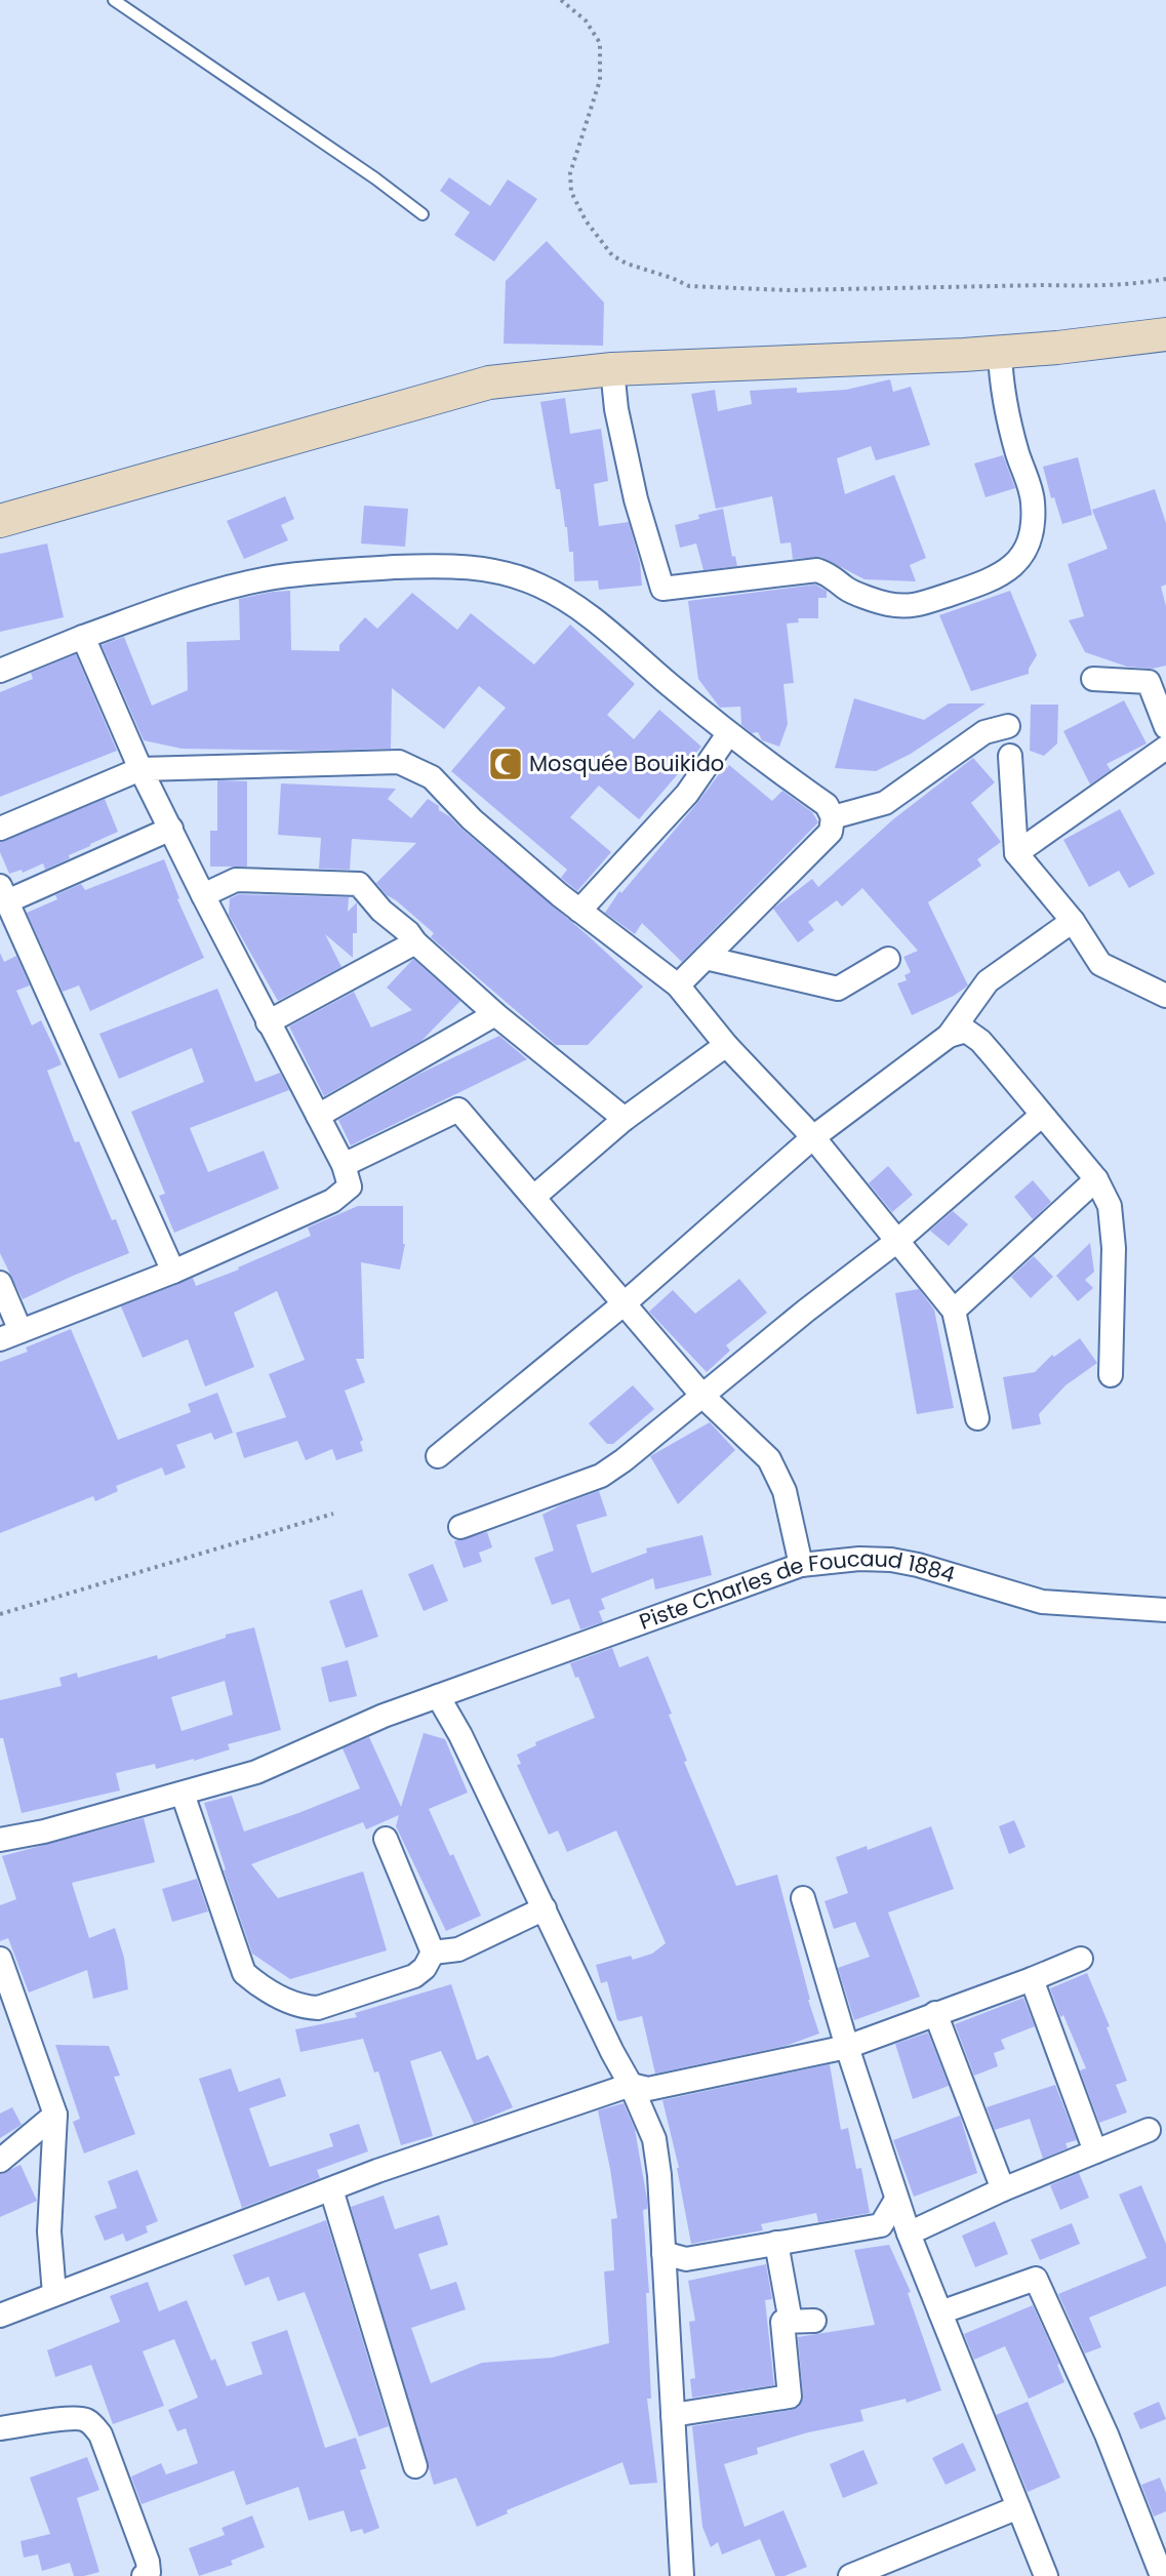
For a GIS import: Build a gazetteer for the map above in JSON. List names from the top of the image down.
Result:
{
  "streets": {
    "street": ["Piste Charles de Foucaud 1884"]
  },
  "places": {
    "mosque": ["Mosquée Bouikido"]
  }
}
